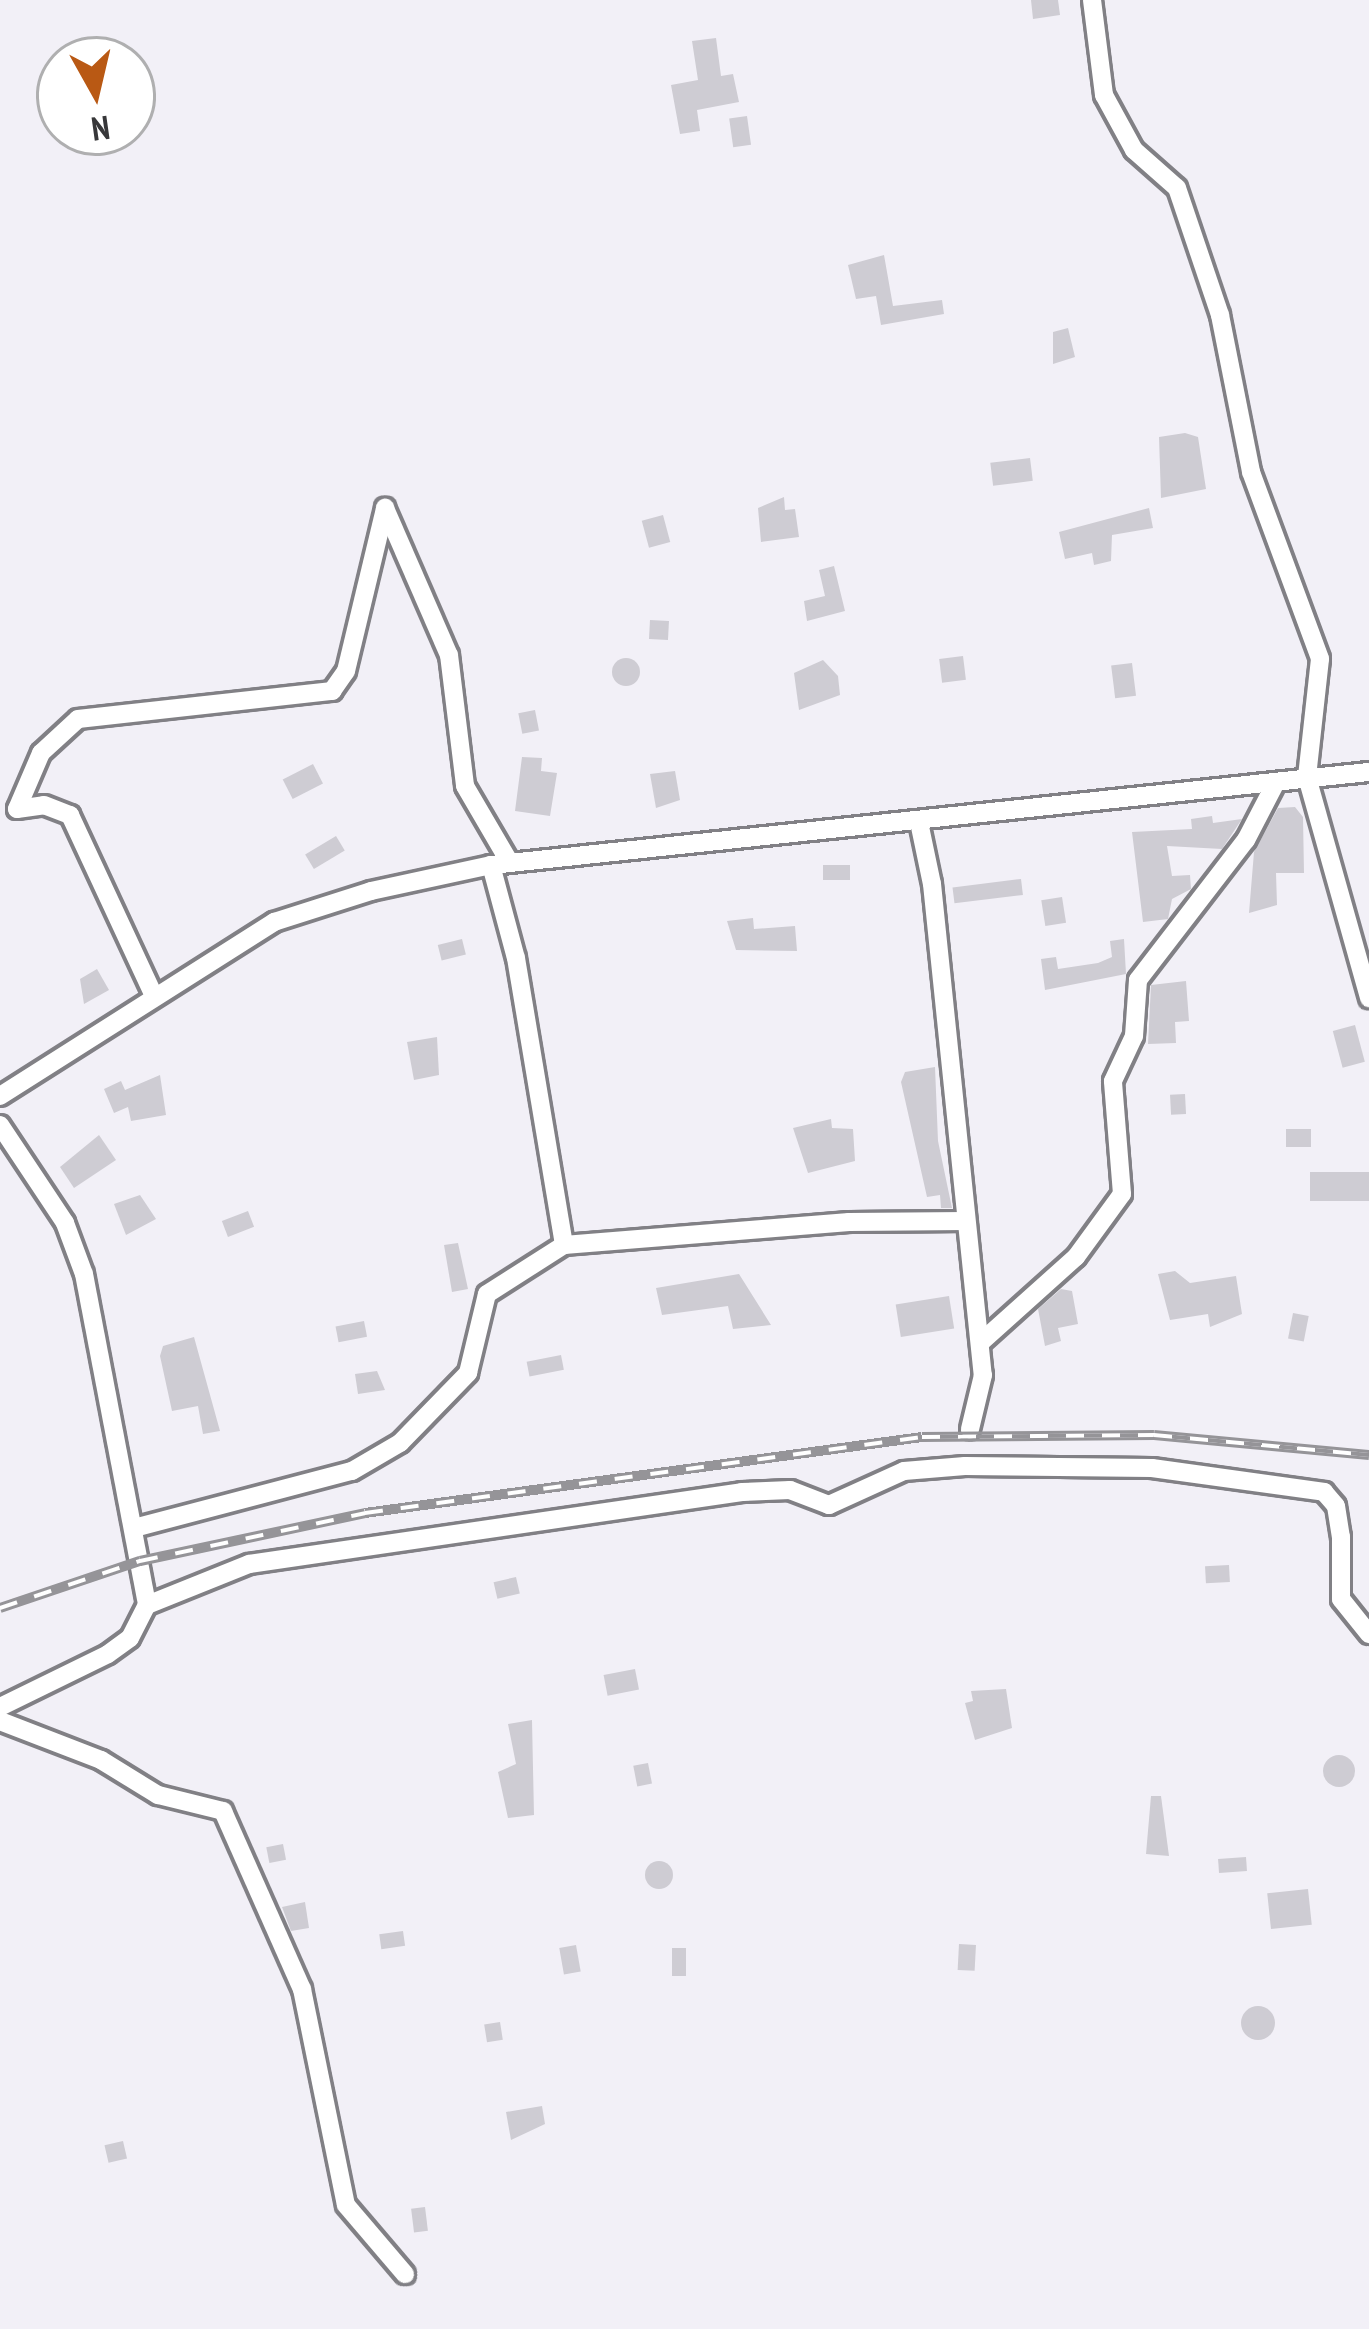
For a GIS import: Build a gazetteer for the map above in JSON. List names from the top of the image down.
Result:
{
  "north": "bottom"
}
